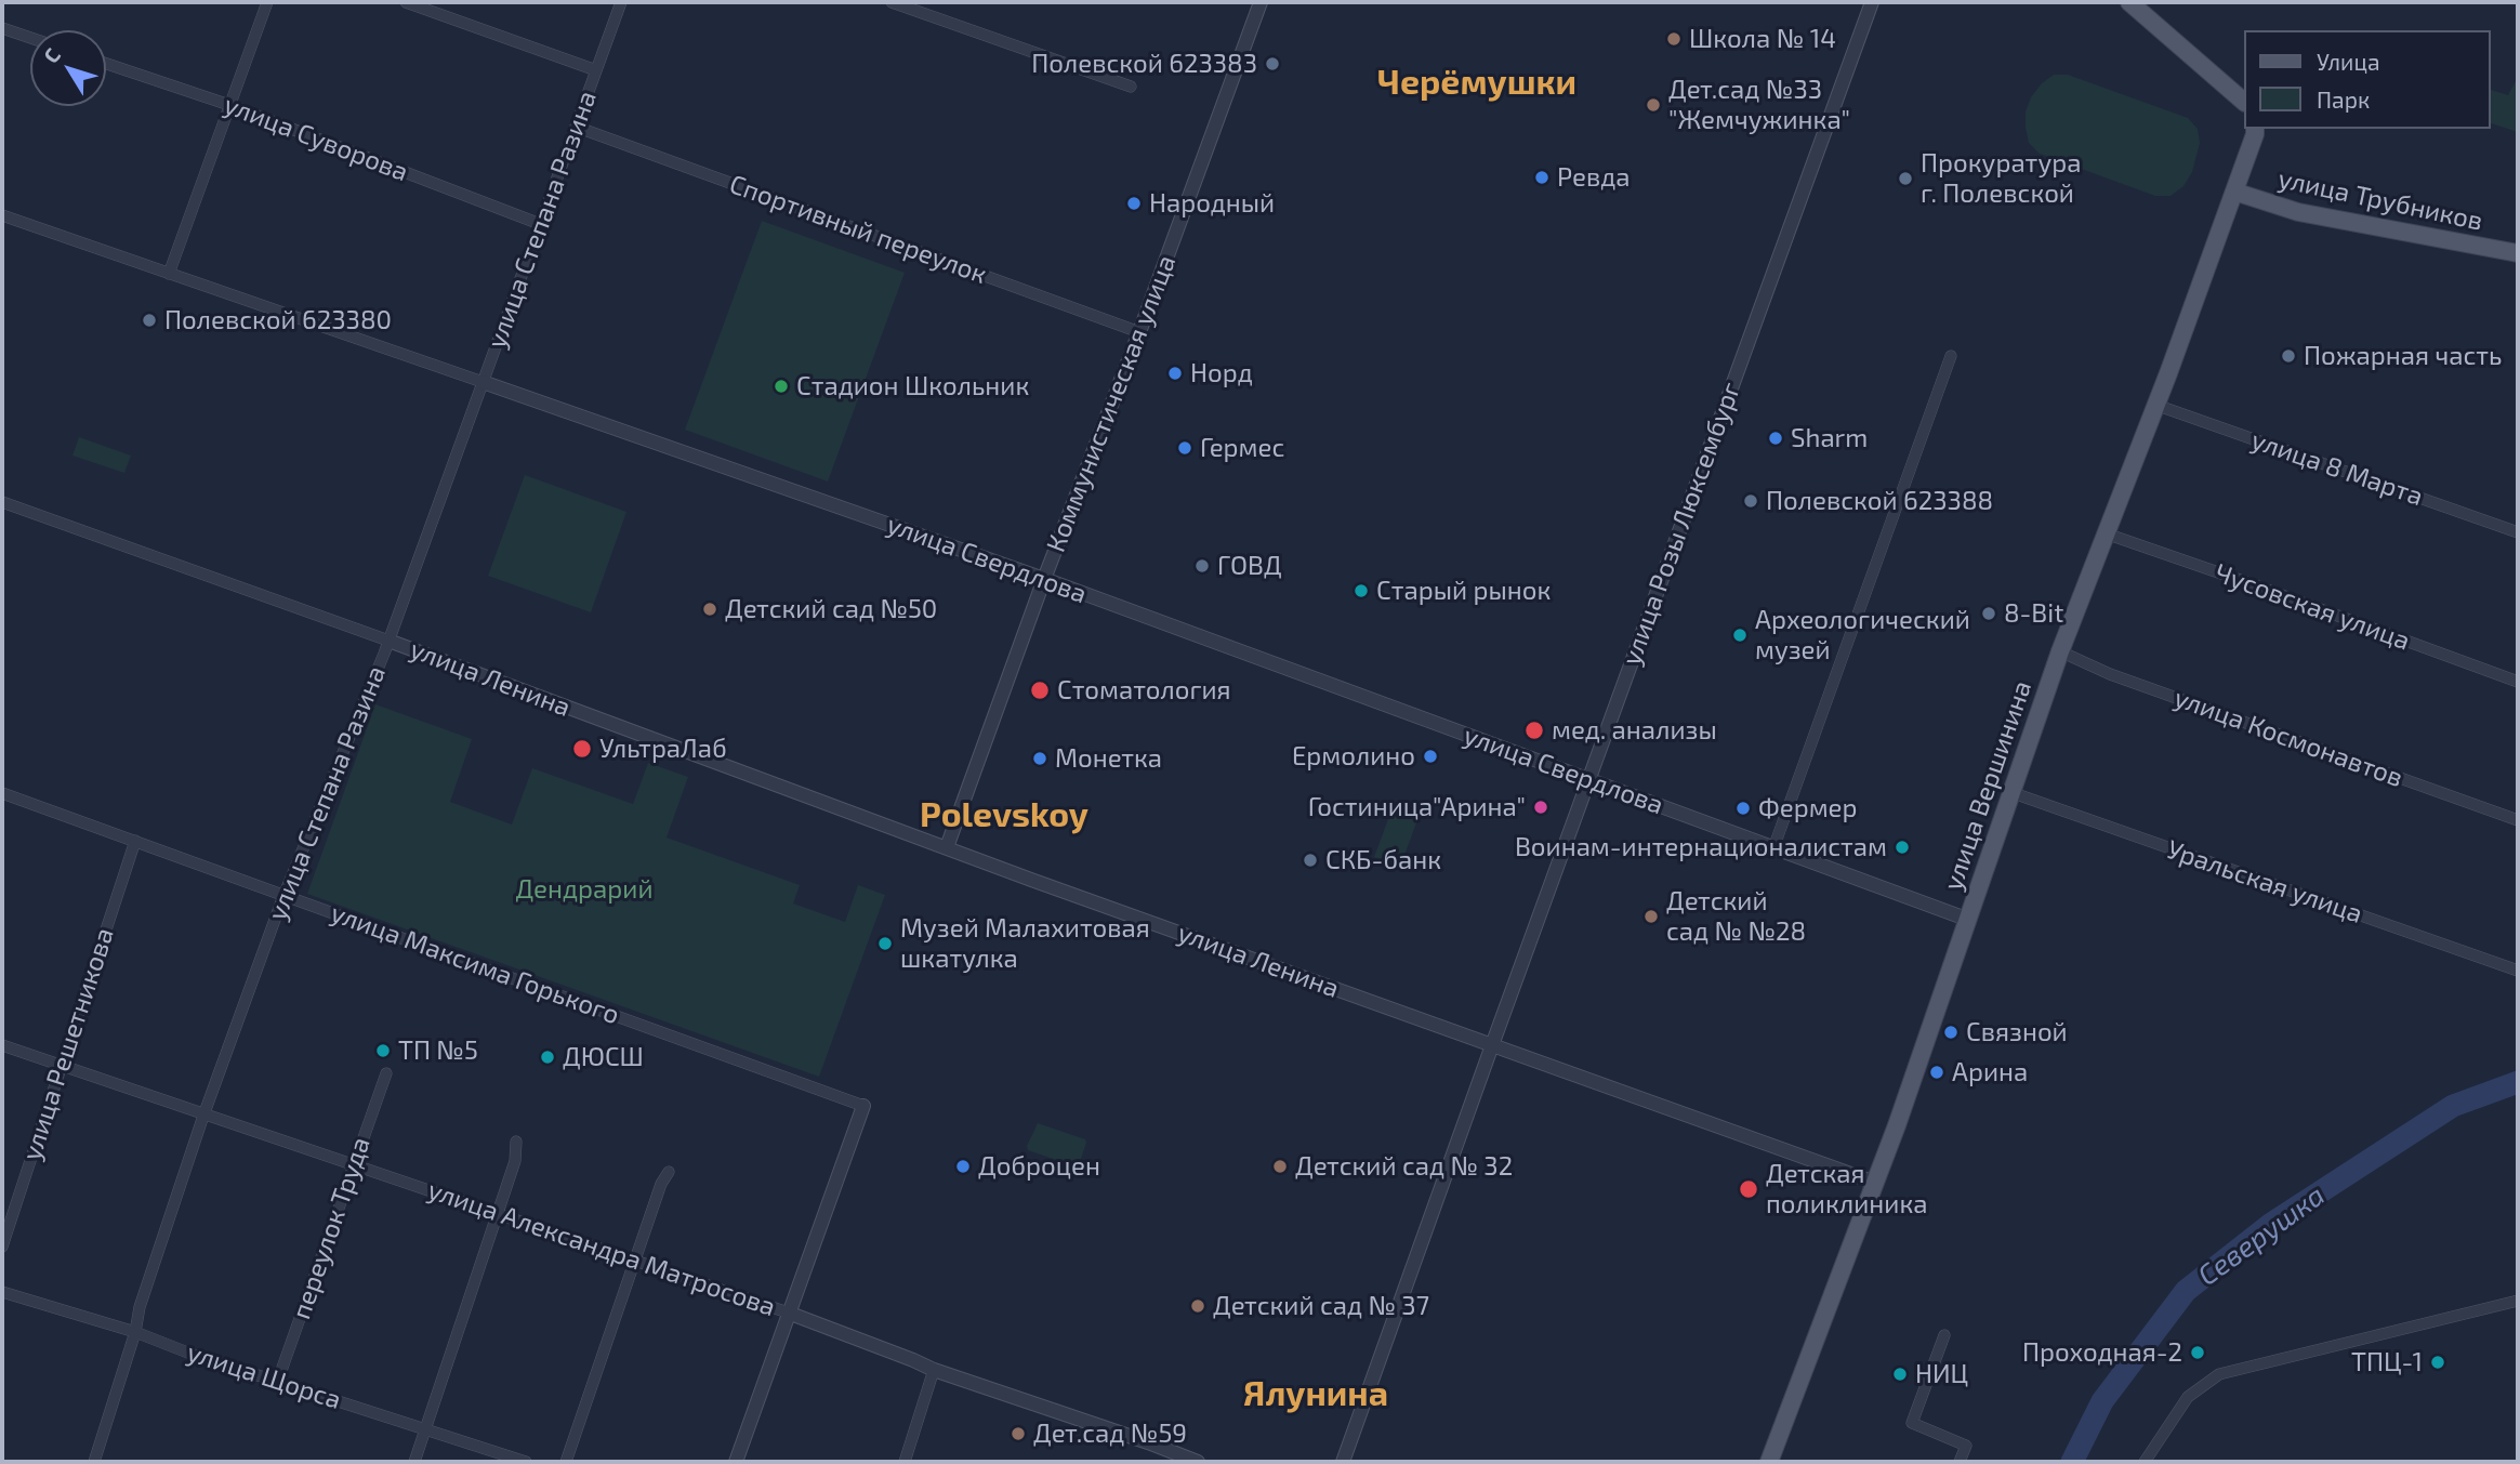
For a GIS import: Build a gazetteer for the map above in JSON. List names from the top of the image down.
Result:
{
  "streets": {
    "main road": ["улица Трубников", "улица Вершинина"],
    "street": [
      "улица Суворова",
      "улица Степана Разина",
      "Спортивный переулок",
      "Коммунистическая улица",
      "улица 8 Марта",
      "улица Розы Люксембург",
      "улица Свердлова",
      "Чусовская улица",
      "улица Ленина",
      "улица Космонавтов",
      "Уральская улица",
      "улица Максима Горького",
      "улица Решетникова",
      "переулок Труда",
      "улица Александра Матросова",
      "улица Щорса"
    ]
  },
  "crossings": [
    ["улица Суворова", "улица Степана Разина"],
    ["улица Трубников", "улица Вершинина"],
    ["улица Степана Разина", "Спортивный переулок"],
    ["улица Степана Разина", "улица Свердлова"],
    ["улица Степана Разина", "улица Ленина"],
    ["улица Степана Разина", "улица Максима Горького"],
    ["улица Степана Разина", "улица Александра Матросова"],
    ["улица Степана Разина", "улица Щорса"],
    ["Спортивный переулок", "Коммунистическая улица"],
    ["Коммунистическая улица", "улица Свердлова"],
    ["Коммунистическая улица", "улица Ленина"],
    ["улица 8 Марта", "улица Вершинина"],
    ["улица Розы Люксембург", "улица Свердлова"],
    ["улица Розы Люксембург", "улица Ленина"],
    ["улица Свердлова", "улица Вершинина"],
    ["Чусовская улица", "улица Вершинина"],
    ["улица Ленина", "улица Вершинина"],
    ["улица Космонавтов", "улица Вершинина"],
    ["улица Вершинина", "Уральская улица"],
    ["улица Максима Горького", "улица Решетникова"],
    ["улица Решетникова", "улица Александра Матросова"],
    ["переулок Труда", "улица Александра Матросова"],
    ["переулок Труда", "улица Щорса"]
  ],
  "districts": ["Черёмушки", "Polevskoy", "Ялунина"],
  "water": ["Северушка"],
  "parks": ["Дендрарий"],
  "places": [
    "Школа № 14",
    "Полевской 623383",
    "Дет.сад №33 \"Жемчужинка\"",
    "Ревда",
    "Прокуратура г. Полевской",
    "Народный",
    "Полевской 623380",
    "Пожарная часть",
    "Норд",
    "Стадион Школьник",
    "Sharm",
    "Гермес",
    "Полевской 623388",
    "ГОВД",
    "Старый рынок",
    "Детский сад №50",
    "8-Bit",
    "Археологический музей",
    "Стоматология",
    "мед. анализы",
    "УльтраЛаб",
    "Ермолино",
    "Монетка",
    "Гостиница\"Арина\"",
    "Фермер",
    "Воинам-интернационалистам",
    "СКБ-банк",
    "Детский сад № №28",
    "Музей Малахитовая шкатулка",
    "Связной",
    "ТП №5",
    "ДЮСШ",
    "Арина",
    "Доброцен",
    "Детский сад № 32",
    "Детская поликлиника",
    "Детский сад № 37",
    "Проходная-2",
    "ТПЦ-1",
    "НИЦ",
    "Дет.сад №59"
  ],
  "legend": ["Улица", "Парк"],
  "north": "top left"
}
